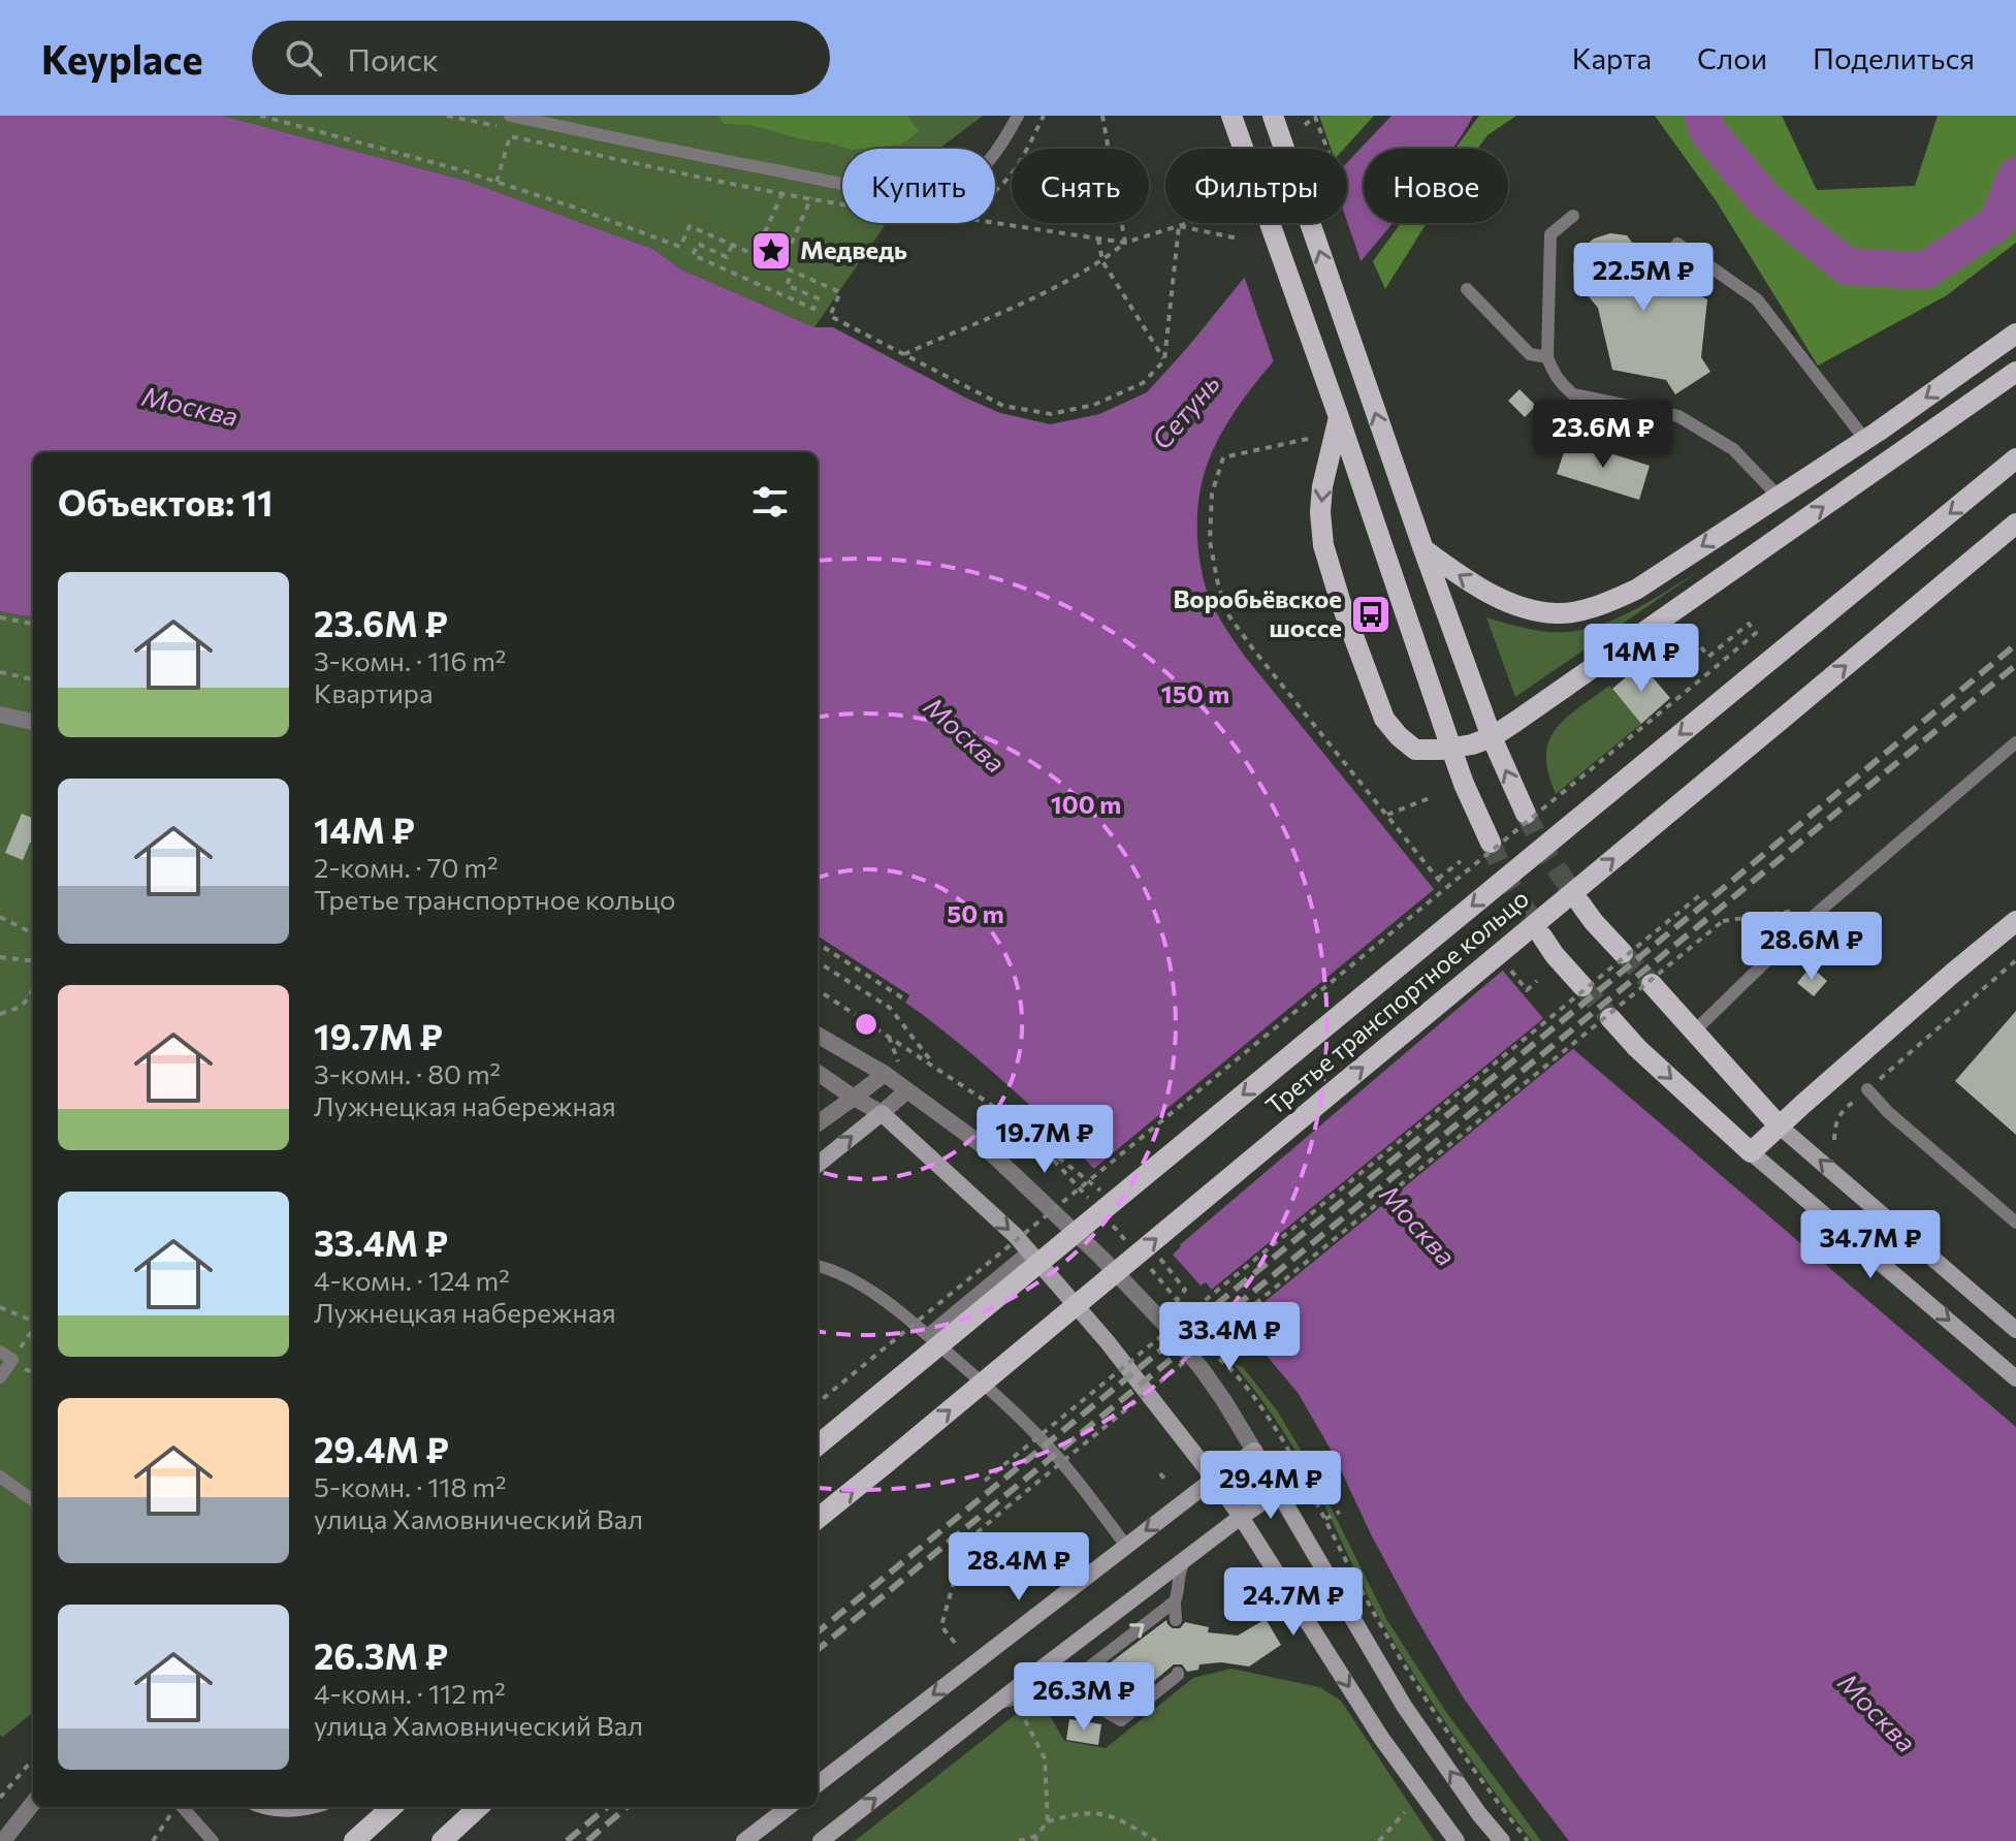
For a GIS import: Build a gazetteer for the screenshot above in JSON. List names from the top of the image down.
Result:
{
  "streets": {
    "main road": ["Третье транспортное кольцо"]
  },
  "water": ["Москва", "Сетунь"],
  "places": {
    "place": ["Медведь"],
    "bus stop": ["Воробьёвское шоссе"]
  },
  "page": {
    "header": "Keyplace",
    "search": "Поиск",
    "nav": ["Карта", "Слои", "Поделиться"],
    "chip": [
      "Купить",
      "Снять",
      "Фильтры",
      "Новое"
    ],
    "price": [
      "22.5M ₽",
      "23.6M ₽",
      "14M ₽",
      "28.6M ₽",
      "19.7M ₽",
      "34.7M ₽",
      "33.4M ₽",
      "29.4M ₽",
      "28.4M ₽",
      "24.7M ₽",
      "26.3M ₽"
    ],
    "heading": "Объектов: 11",
    "list": [
      {
        "name": "23.6M ₽",
        "note": "3-комн. · 116 m² · Квартира"
      },
      {
        "name": "14M ₽",
        "note": "2-комн. · 70 m² · Третье транспортное кольцо"
      },
      {
        "name": "19.7M ₽",
        "note": "3-комн. · 80 m² · Лужнецкая набережная"
      },
      {
        "name": "33.4M ₽",
        "note": "4-комн. · 124 m² · Лужнецкая набережная"
      },
      {
        "name": "29.4M ₽",
        "note": "5-комн. · 118 m² · улица Хамовнический Вал"
      },
      {
        "name": "26.3M ₽",
        "note": "4-комн. · 112 m² · улица Хамовнический Вал"
      }
    ]
  },
  "rings": ["150 m", "100 m", "50 m"]
}
